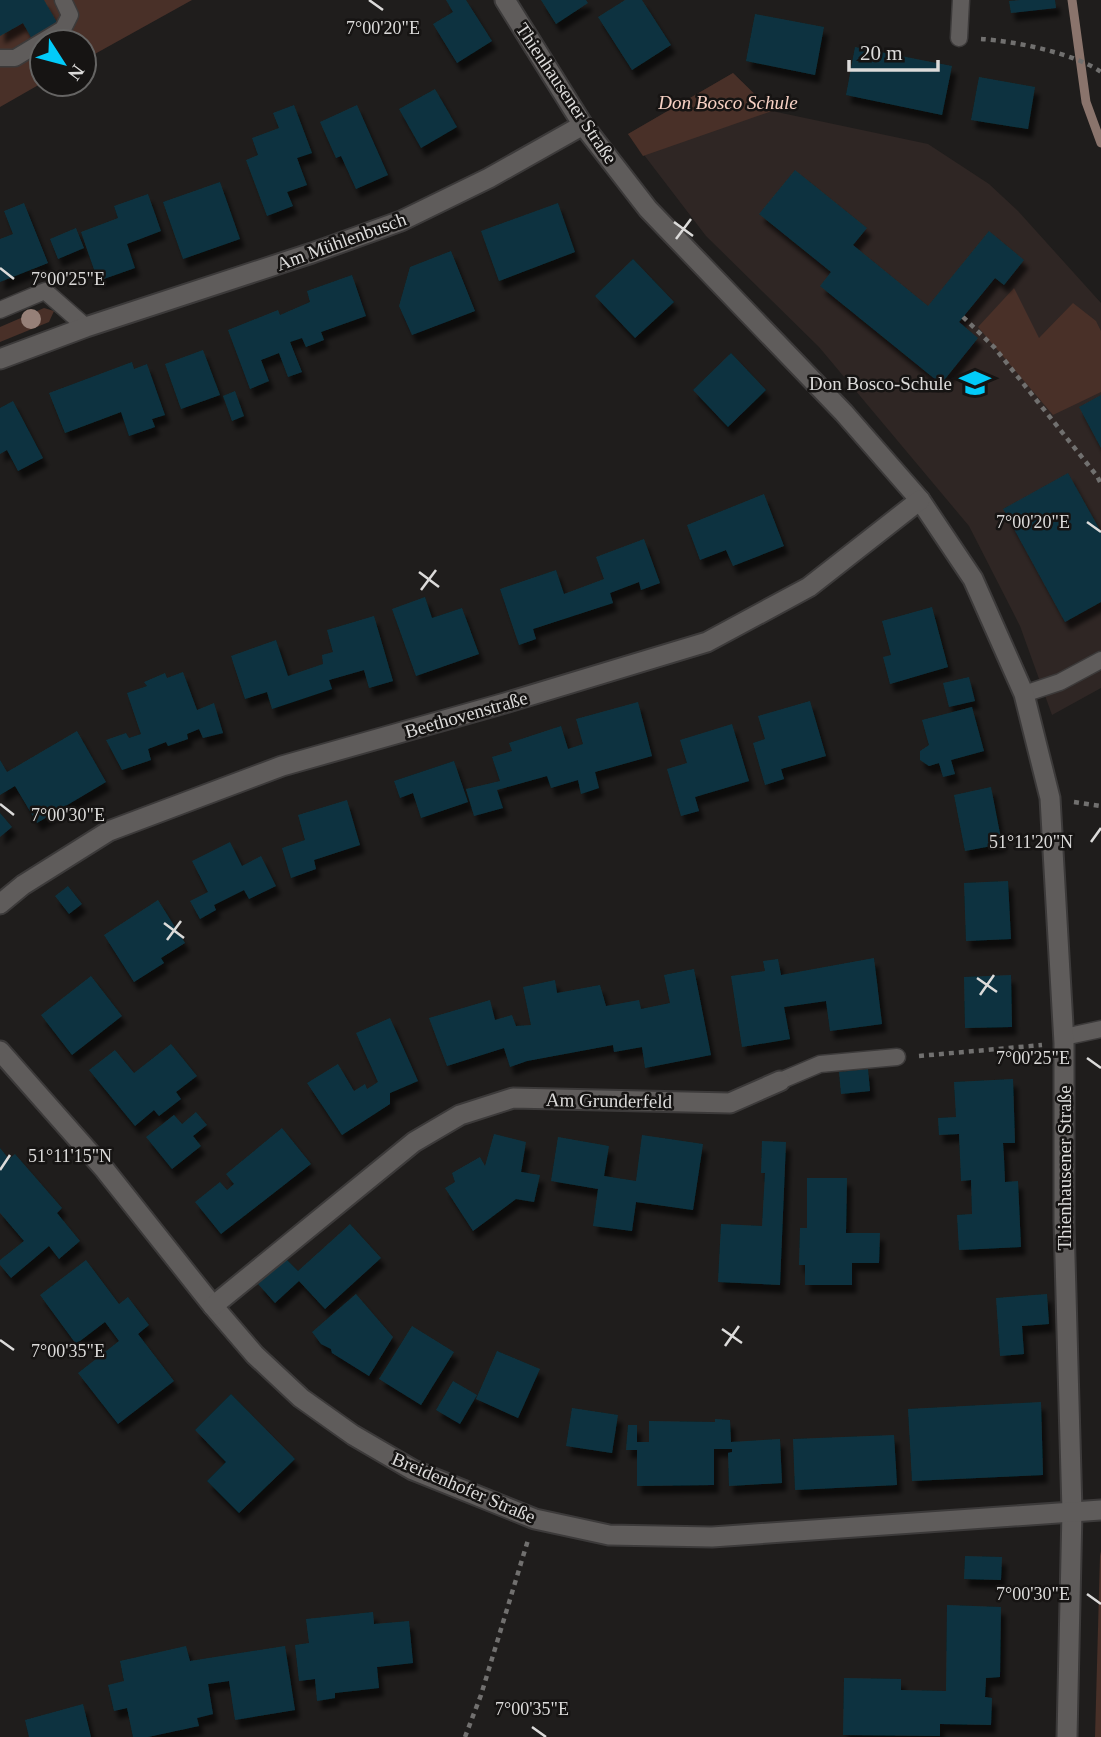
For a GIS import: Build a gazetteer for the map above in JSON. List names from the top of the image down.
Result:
{
  "streets": {
    "street": [
      "Thienhausener Straße",
      "Am Mühlenbusch",
      "Beethovenstraße",
      "Am Grunderfeld",
      "Breidenhofer Straße"
    ]
  },
  "crossings": [
    ["Thienhausener Straße", "Am Mühlenbusch"],
    ["Thienhausener Straße", "Beethovenstraße"],
    ["Thienhausener Straße", "Breidenhofer Straße"],
    ["Am Grunderfeld", "Breidenhofer Straße"]
  ],
  "parks": ["Don Bosco Schule"],
  "places": {
    "school or university": ["Don Bosco-Schule"]
  },
  "scale_bar": "20 m",
  "north": "bottom right",
  "coordinates": [
    "7°00'20\"E",
    "7°00'25\"E",
    "7°00'30\"E",
    "51°11'20\"N",
    "51°11'15\"N",
    "7°00'35\"E"
  ]
}
